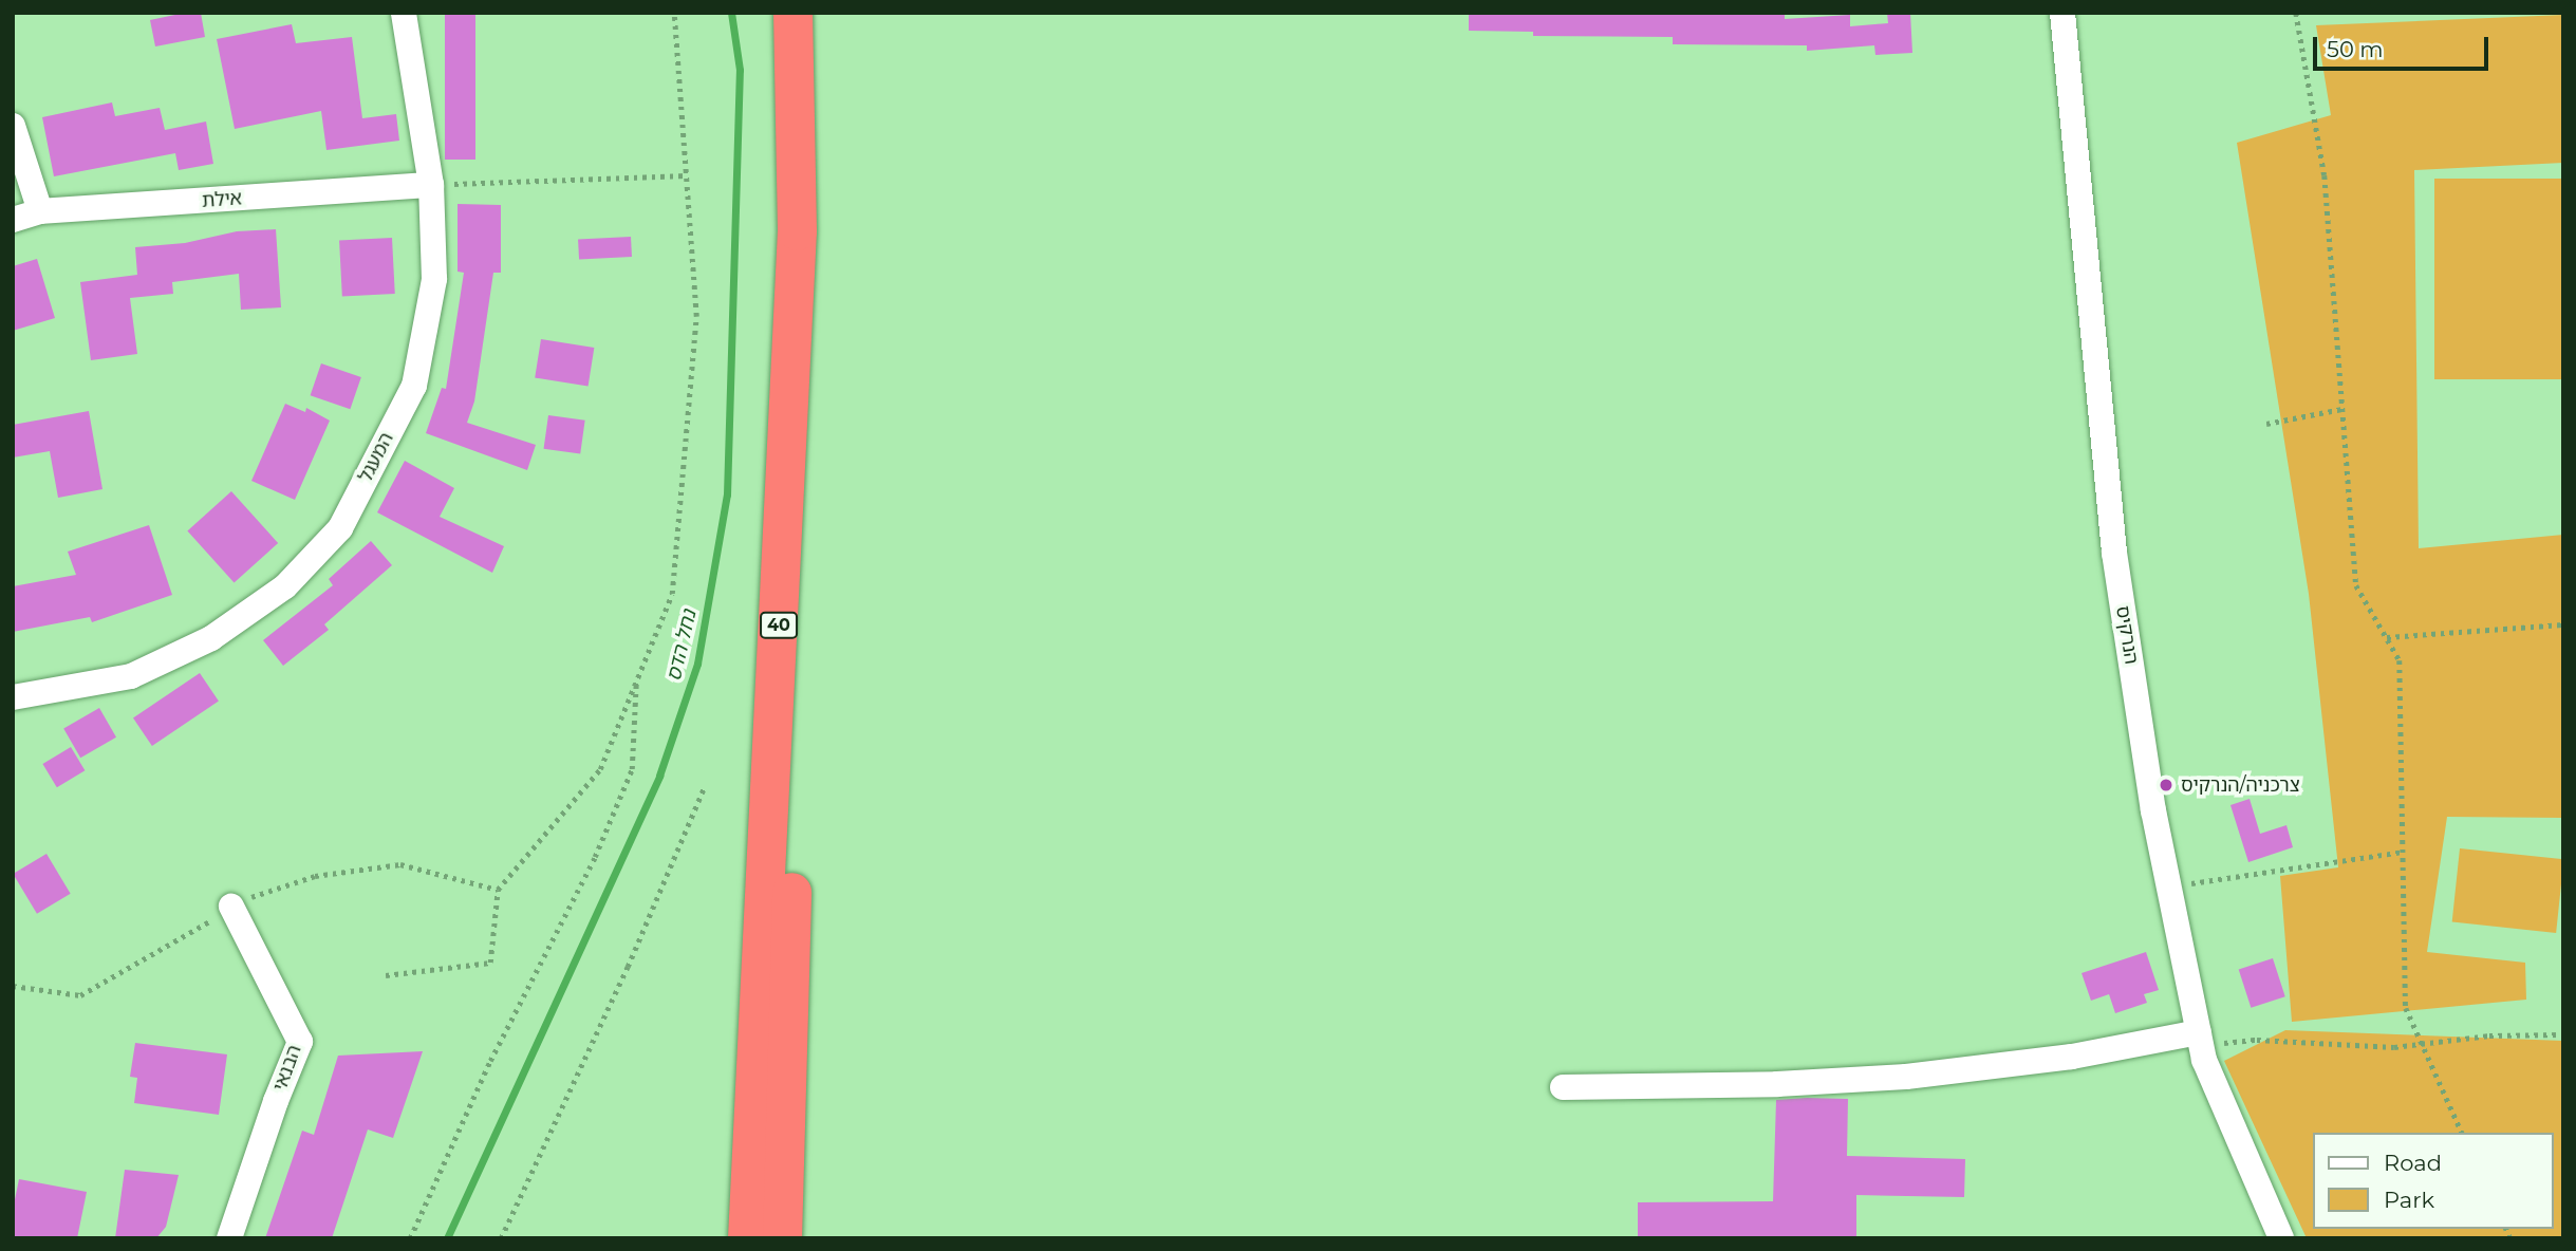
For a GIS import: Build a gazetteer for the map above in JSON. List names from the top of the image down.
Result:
{
  "streets": {
    "highway": ["40"],
    "street": [
      "אילת",
      "המעגל",
      "הנרקיס",
      "הבנאי"
    ]
  },
  "crossings": [
    ["אילת", "המעגל"]
  ],
  "water": ["נחל הדס"],
  "places": ["צרכניה/הנרקיס"],
  "legend": ["Road", "Park"],
  "scale_bar": "50 m"
}
